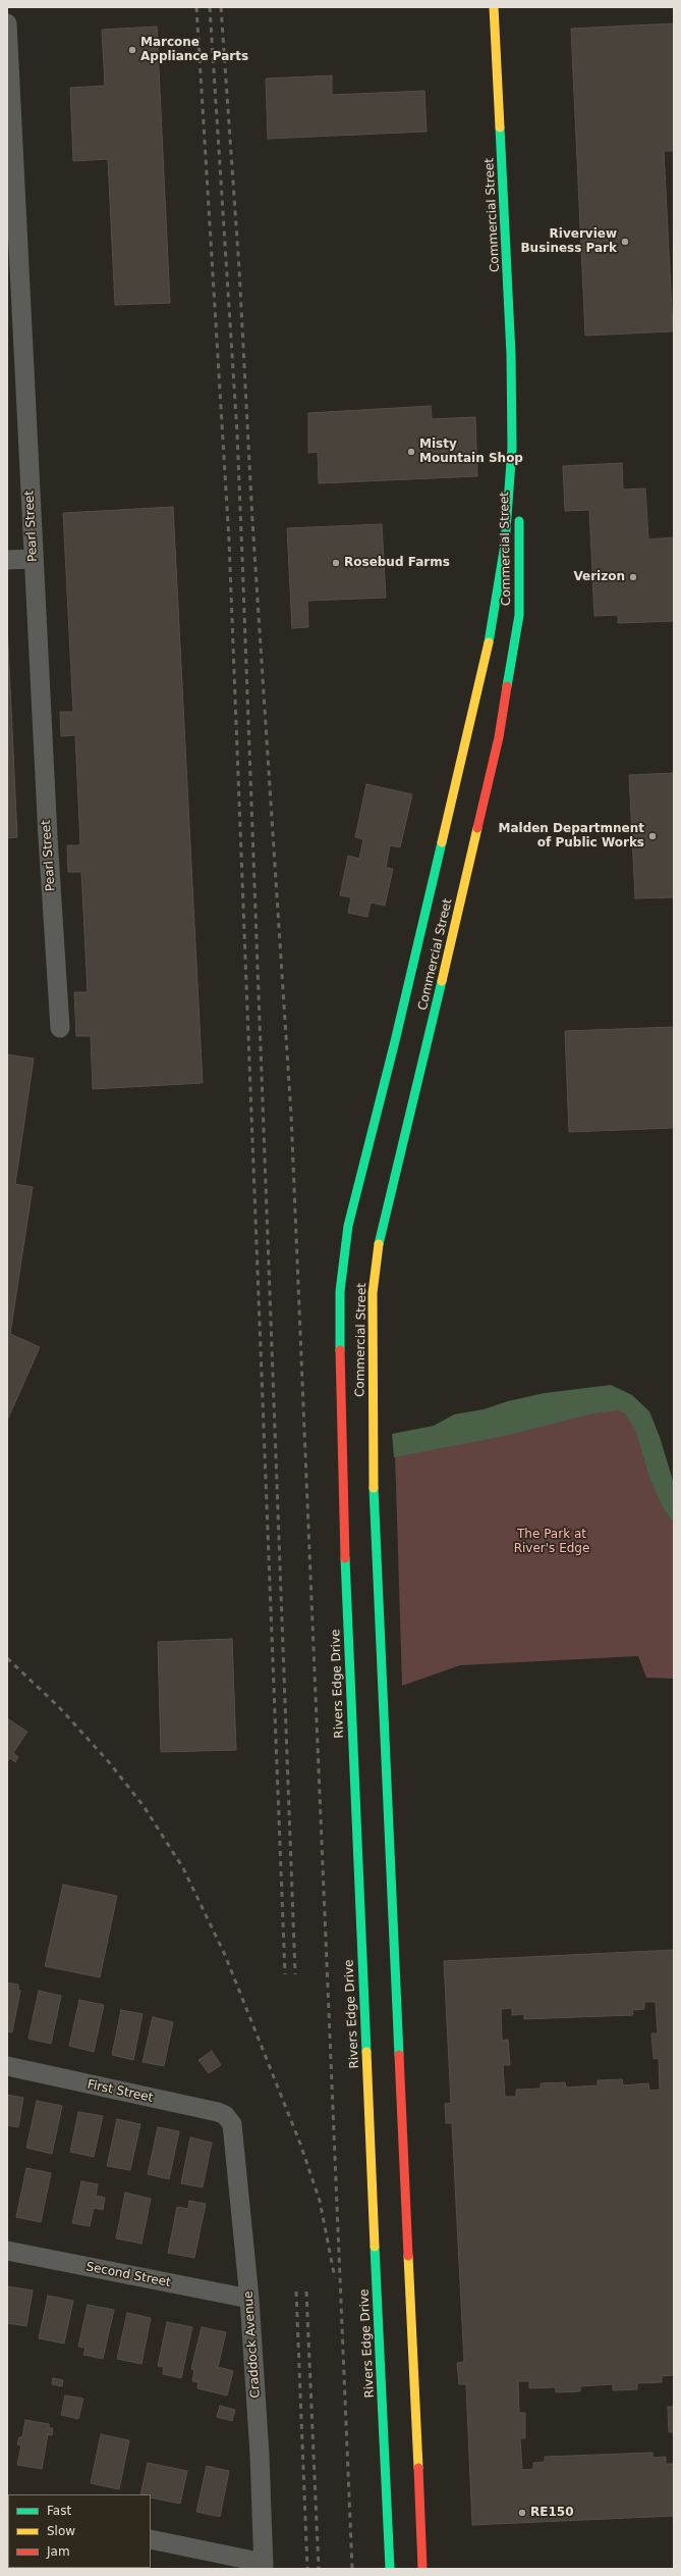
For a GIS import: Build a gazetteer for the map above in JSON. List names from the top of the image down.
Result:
{
  "streets": {
    "main road": ["Commercial Street", "Rivers Edge Drive"],
    "street": [
      "Pearl Street",
      "First Street",
      "Second Street",
      "Craddock Avenue"
    ]
  },
  "crossings": [
    ["Commercial Street", "Rivers Edge Drive"],
    ["First Street", "Craddock Avenue"],
    ["Second Street", "Craddock Avenue"]
  ],
  "parks": ["The Park at River's Edge"],
  "places": [
    "Marcone Appliance Parts",
    "Riverview Business Park",
    "Misty Mountain Shop",
    "Rosebud Farms",
    "Verizon",
    "Malden Departmnent of Public Works",
    "RE150"
  ],
  "legend": ["Fast", "Slow", "Jam"]
}
